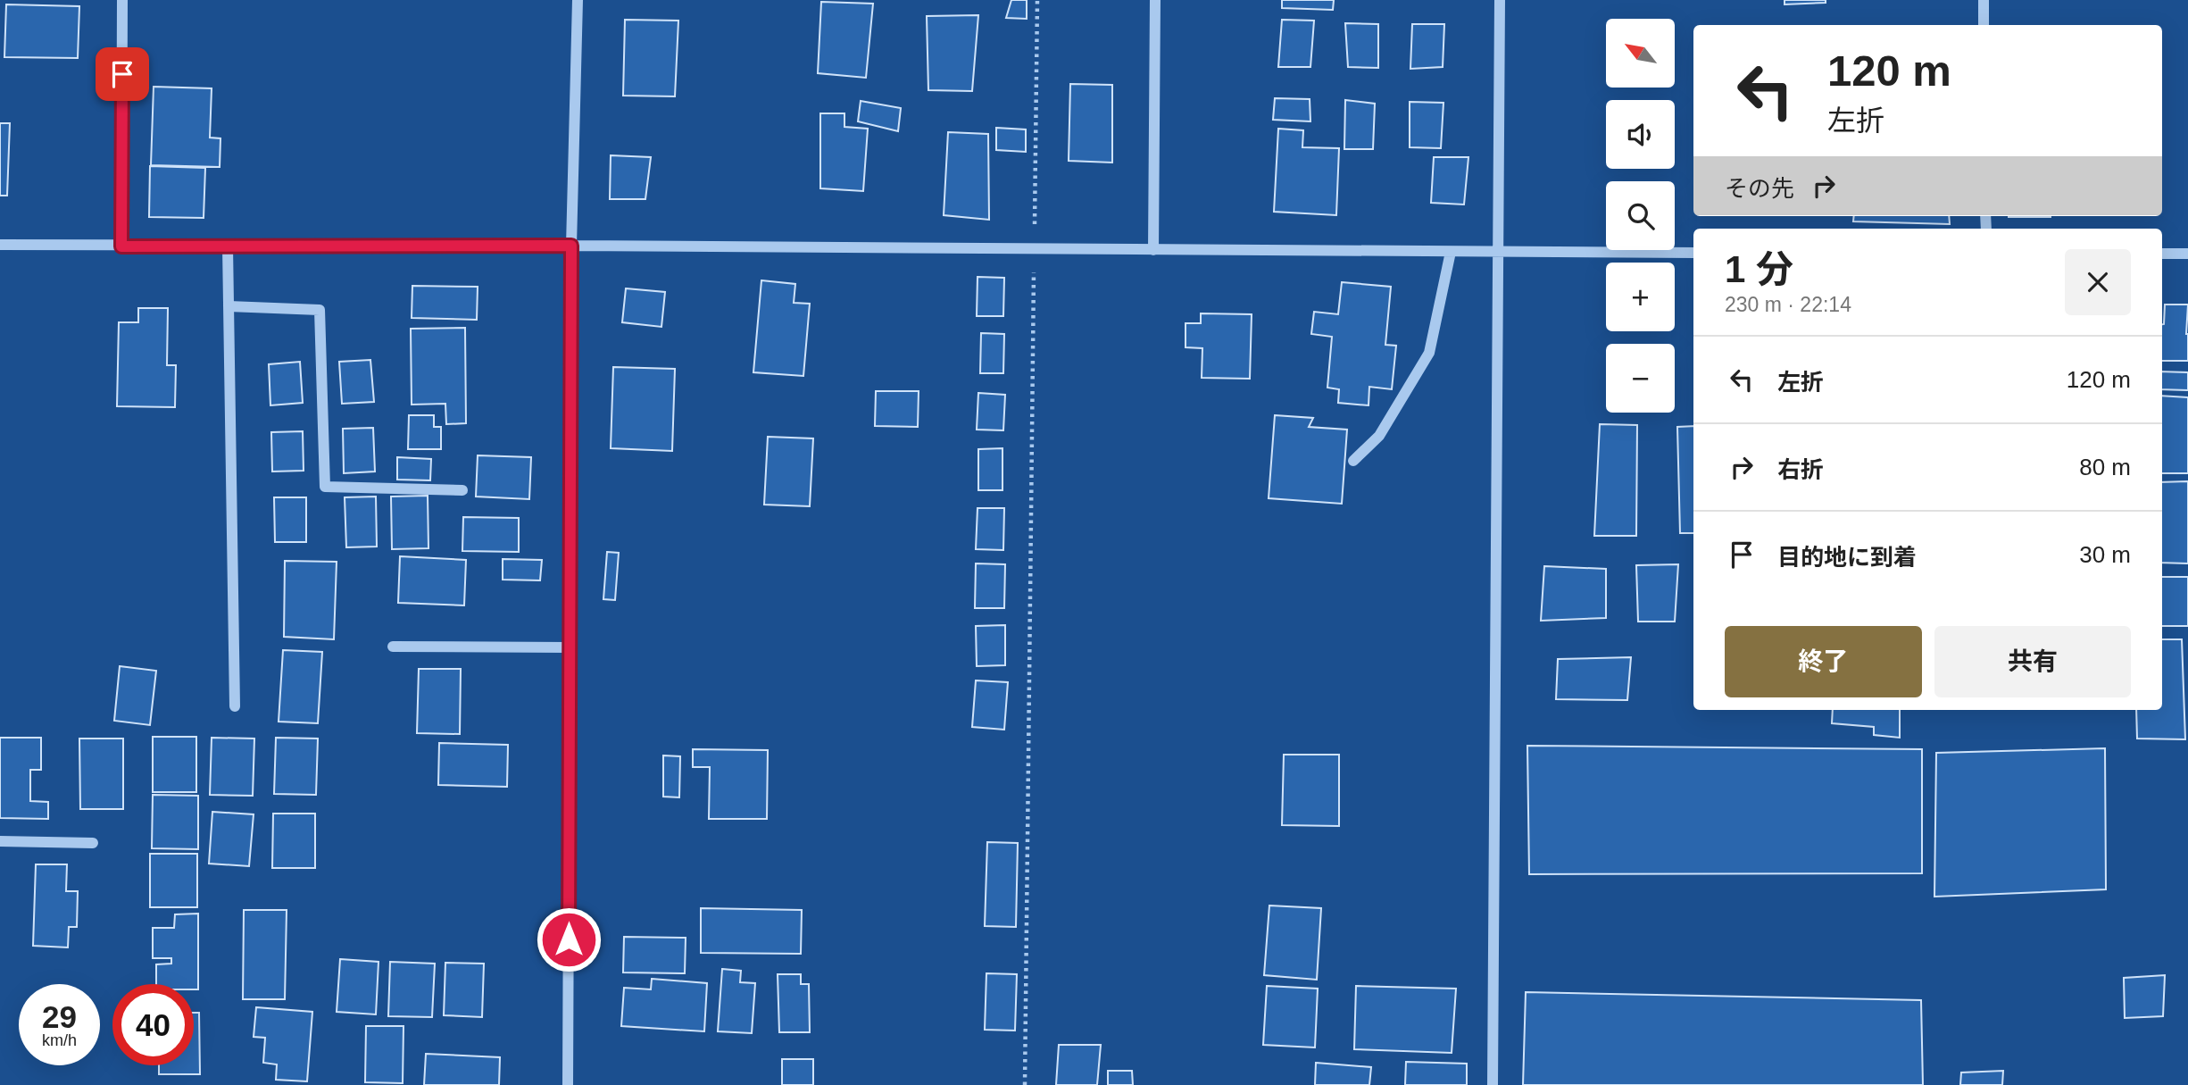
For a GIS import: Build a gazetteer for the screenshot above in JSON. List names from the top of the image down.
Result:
{
  "north": "top left",
  "page": {
    "map_buttons": ["+", "−"],
    "turn": ["120 m", "左折"],
    "then": "その先",
    "heading": ["1 分", "230 m · 22:14"],
    "list": [
      {
        "name": "左折",
        "value": "120 m"
      },
      {
        "name": "右折",
        "value": "80 m"
      },
      {
        "name": "目的地に到着",
        "value": "30 m"
      }
    ],
    "buttons": ["終了", "共有"],
    "speed": "29 km/h",
    "limit": "40"
  }
}
